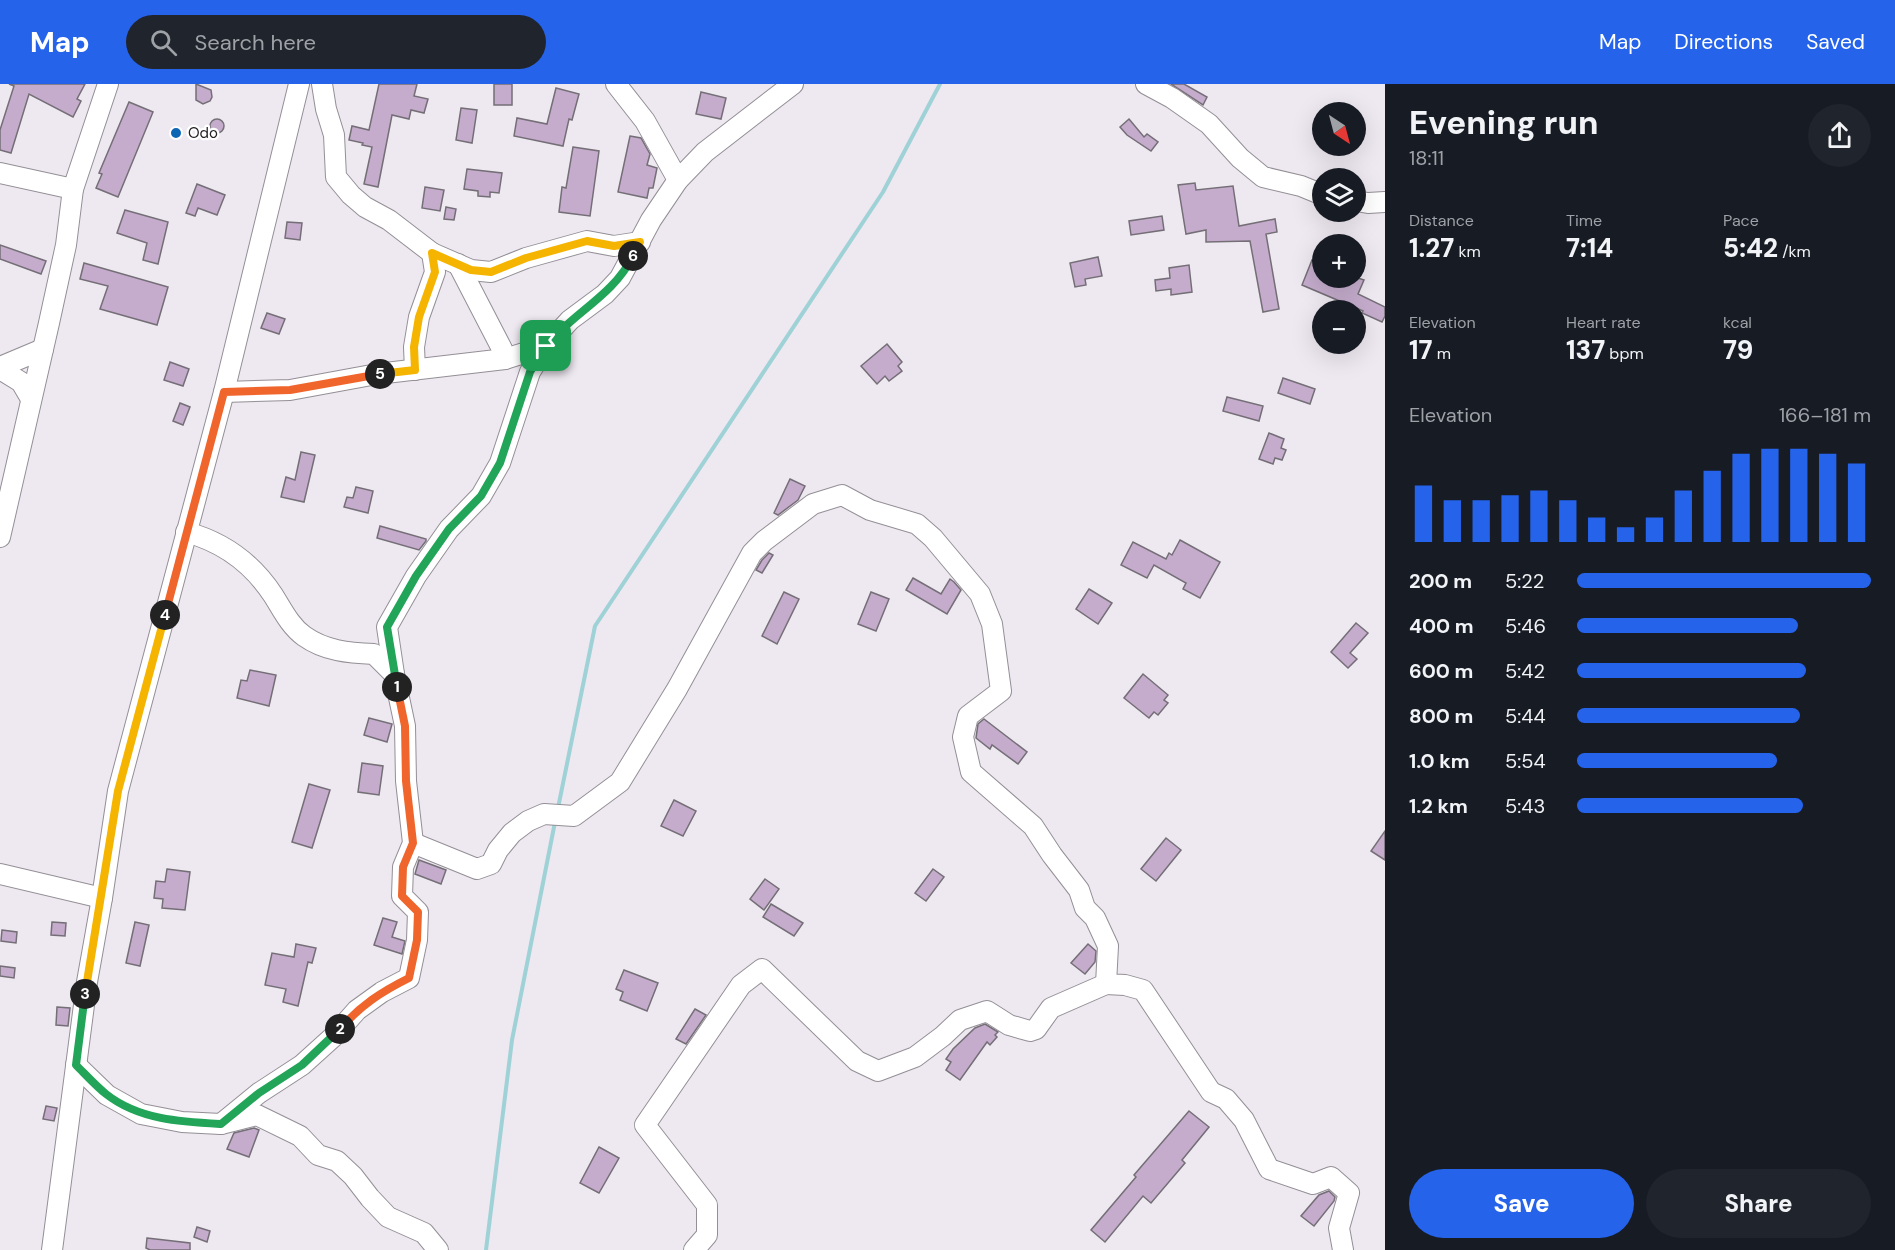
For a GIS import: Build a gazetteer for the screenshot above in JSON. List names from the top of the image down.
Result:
{
  "places": ["Odo"],
  "north": "bottom right",
  "page": {
    "header": "Map",
    "search": "Search here",
    "nav": ["Map", "Directions", "Saved"],
    "heading": ["Evening run", "18:11"],
    "map_buttons": ["+", "−"],
    "stats": [
      ["Distance", "1.27 km"],
      ["Time", "7:14"],
      ["Pace", "5:42 /km"],
      ["Elevation", "17 m"],
      ["Heart rate", "137 bpm"],
      ["kcal", "79"]
    ],
    "pins": [
      "6",
      "5",
      "4",
      "1",
      "3",
      "2"
    ],
    "chart": ["Elevation", "166–181 m"],
    "list": [
      {
        "name": "200 m",
        "note": "5:22"
      },
      {
        "name": "400 m",
        "note": "5:46"
      },
      {
        "name": "600 m",
        "note": "5:42"
      },
      {
        "name": "800 m",
        "note": "5:44"
      },
      {
        "name": "1.0 km",
        "note": "5:54"
      },
      {
        "name": "1.2 km",
        "note": "5:43"
      }
    ],
    "buttons": ["Save", "Share"]
  }
}
